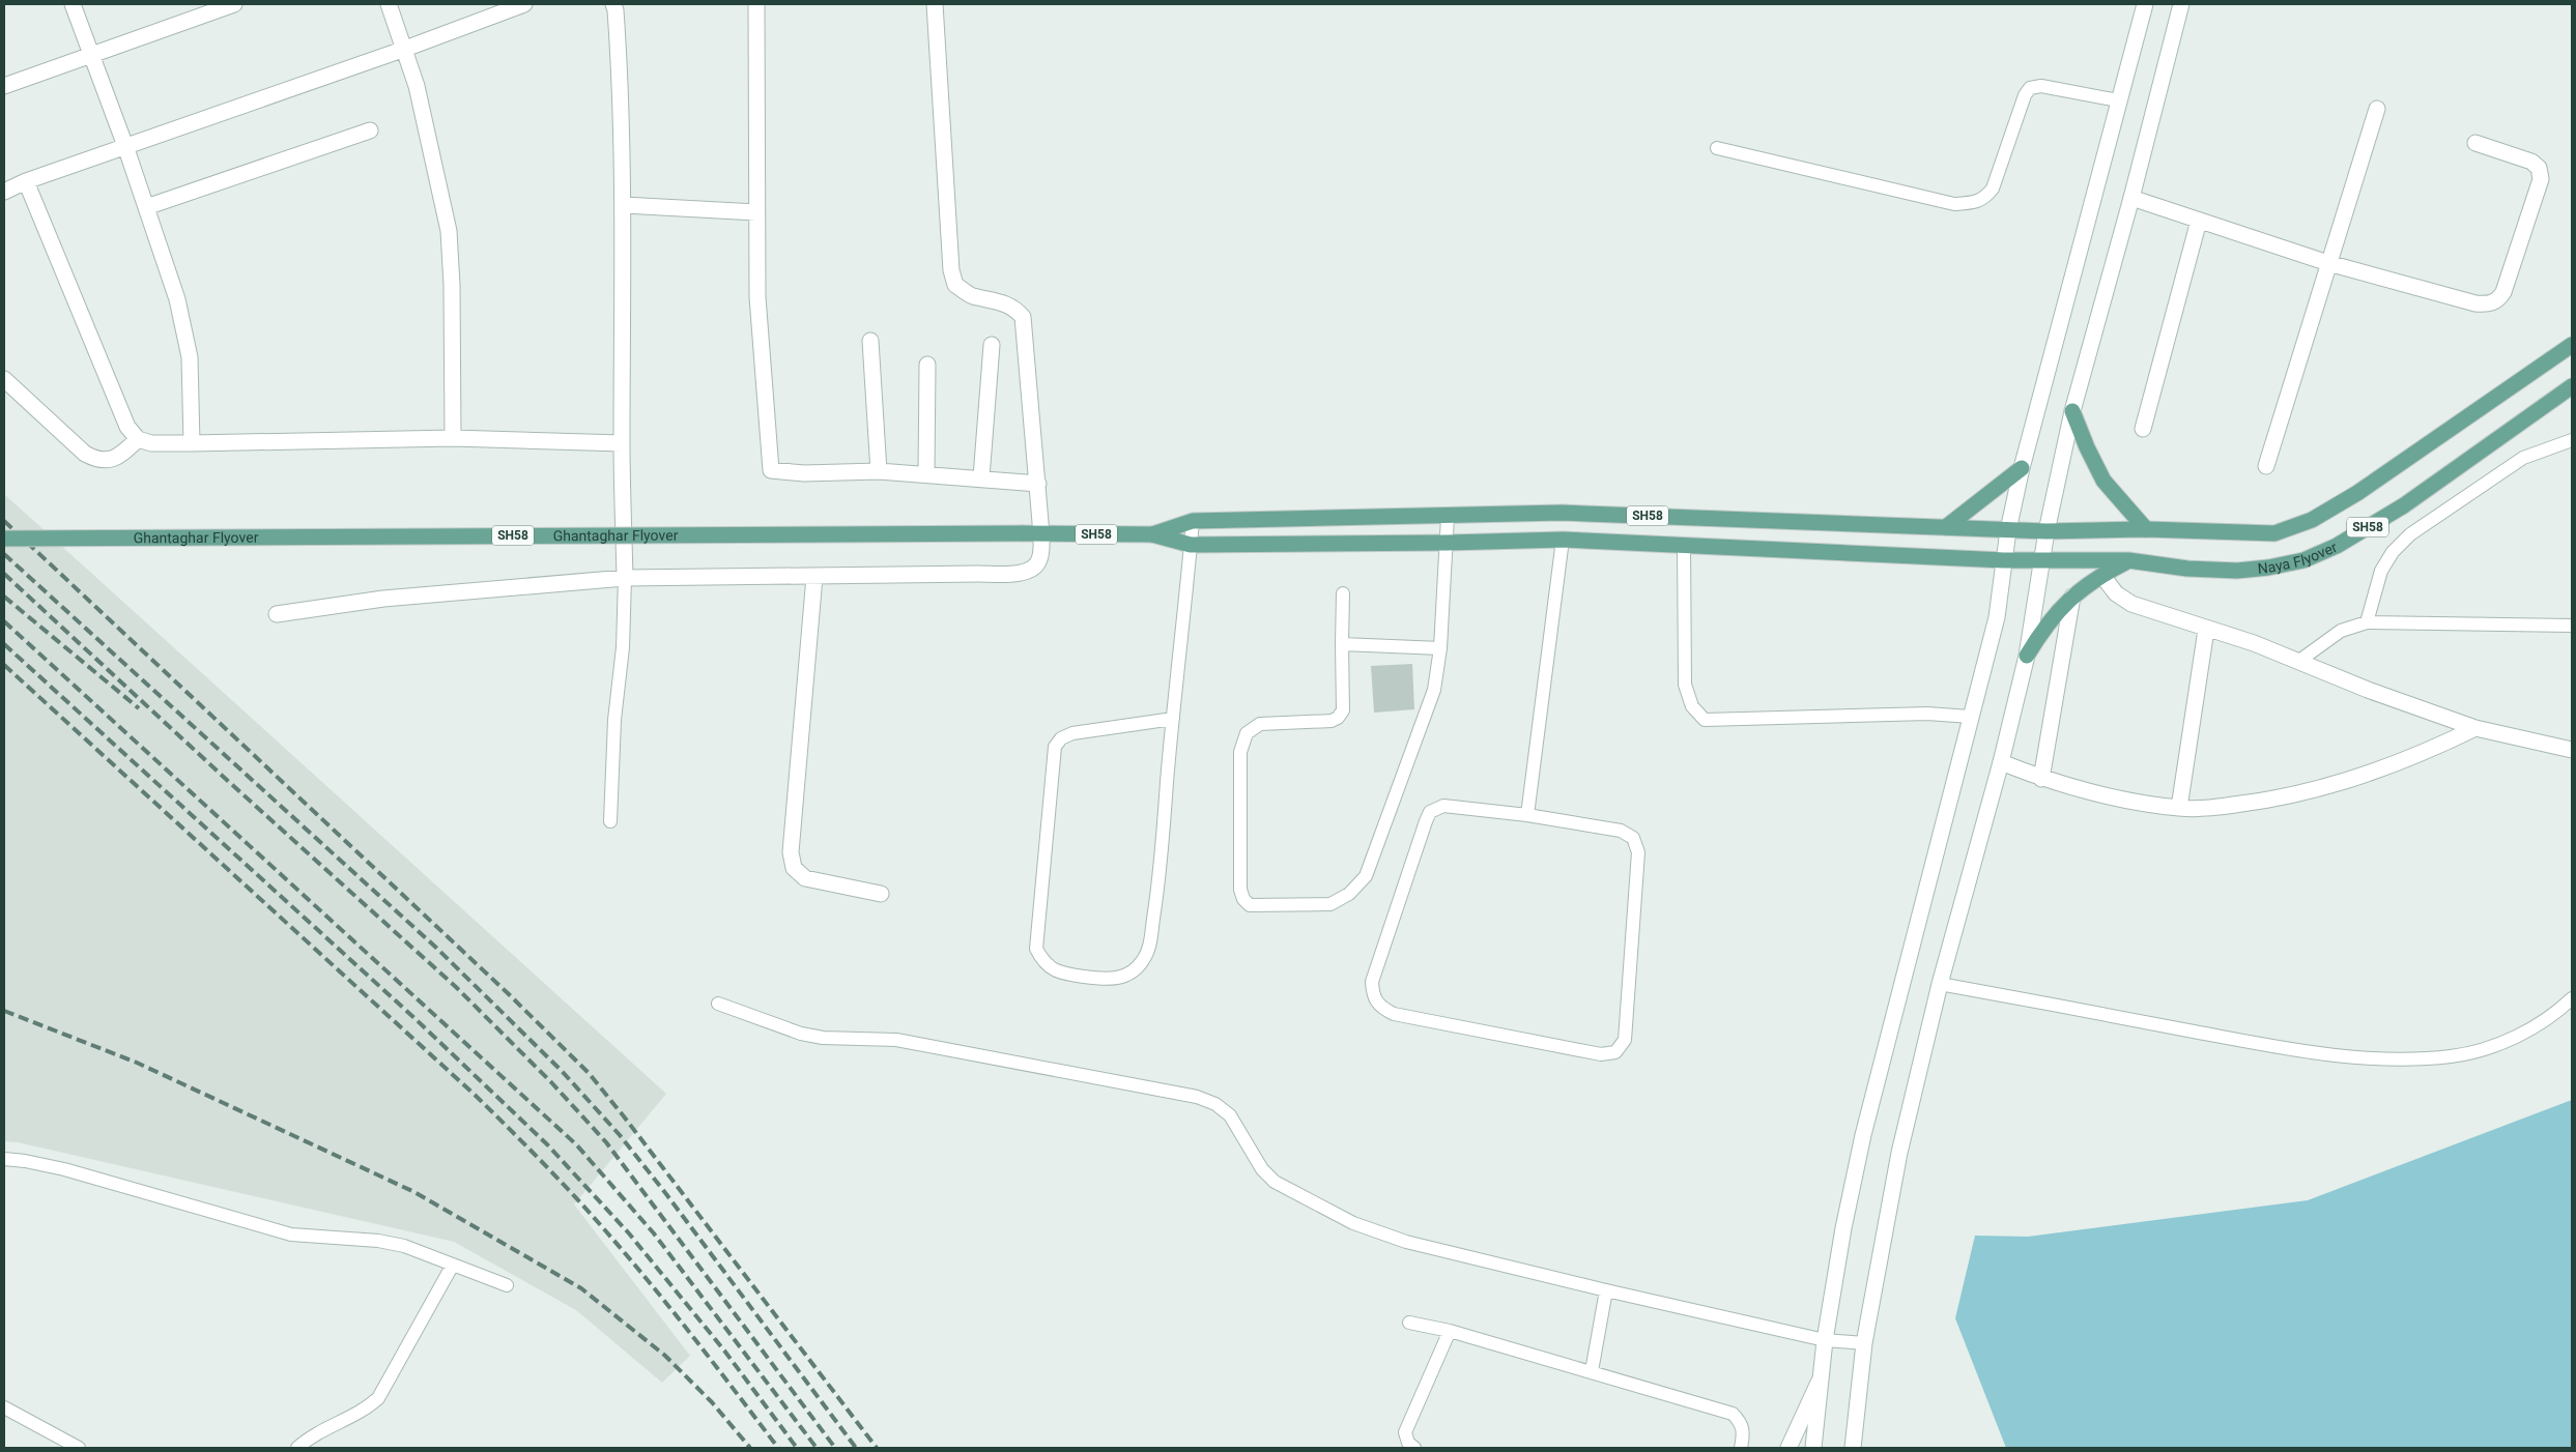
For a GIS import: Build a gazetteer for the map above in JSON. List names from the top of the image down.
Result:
{
  "streets": {
    "main road": ["SH58", "Ghantaghar Flyover", "Naya Flyover"]
  },
  "crossings": [
    ["SH58", "Ghantaghar Flyover"],
    ["SH58", "Naya Flyover"]
  ]
}
